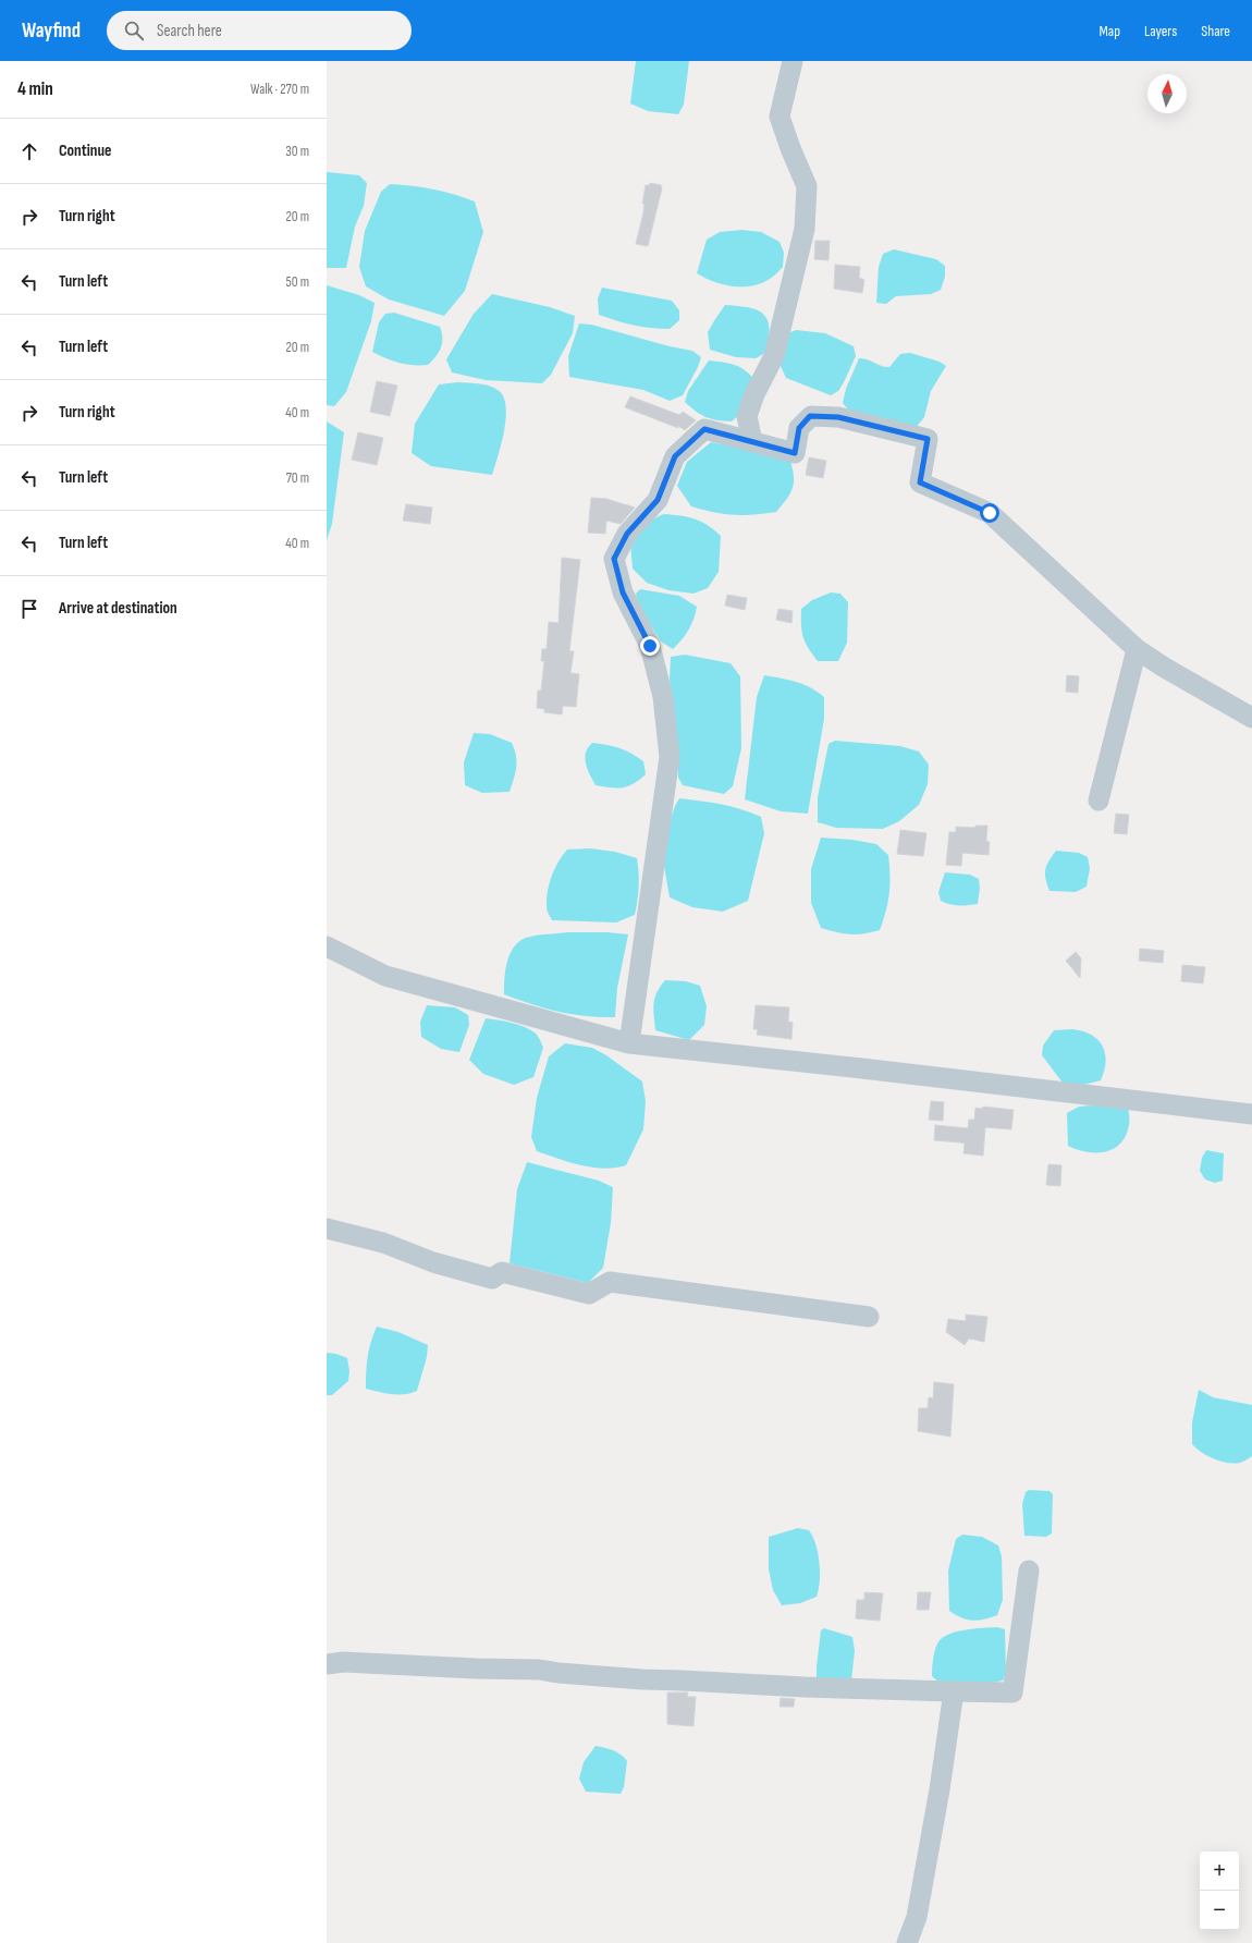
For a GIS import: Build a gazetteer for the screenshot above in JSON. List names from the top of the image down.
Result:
{
  "north": "top",
  "page": {
    "header": "Wayfind",
    "search": "Search here",
    "nav": ["Map", "Layers", "Share"],
    "heading": ["4 min", "Walk · 270 m"],
    "list": [
      ["Continue", "30 m"],
      ["Turn right", "20 m"],
      ["Turn left", "50 m"],
      ["Turn left", "20 m"],
      ["Turn right", "40 m"],
      ["Turn left", "70 m"],
      ["Turn left", "40 m"],
      "Arrive at destination"
    ],
    "map_buttons": ["+", "−"]
  }
}
